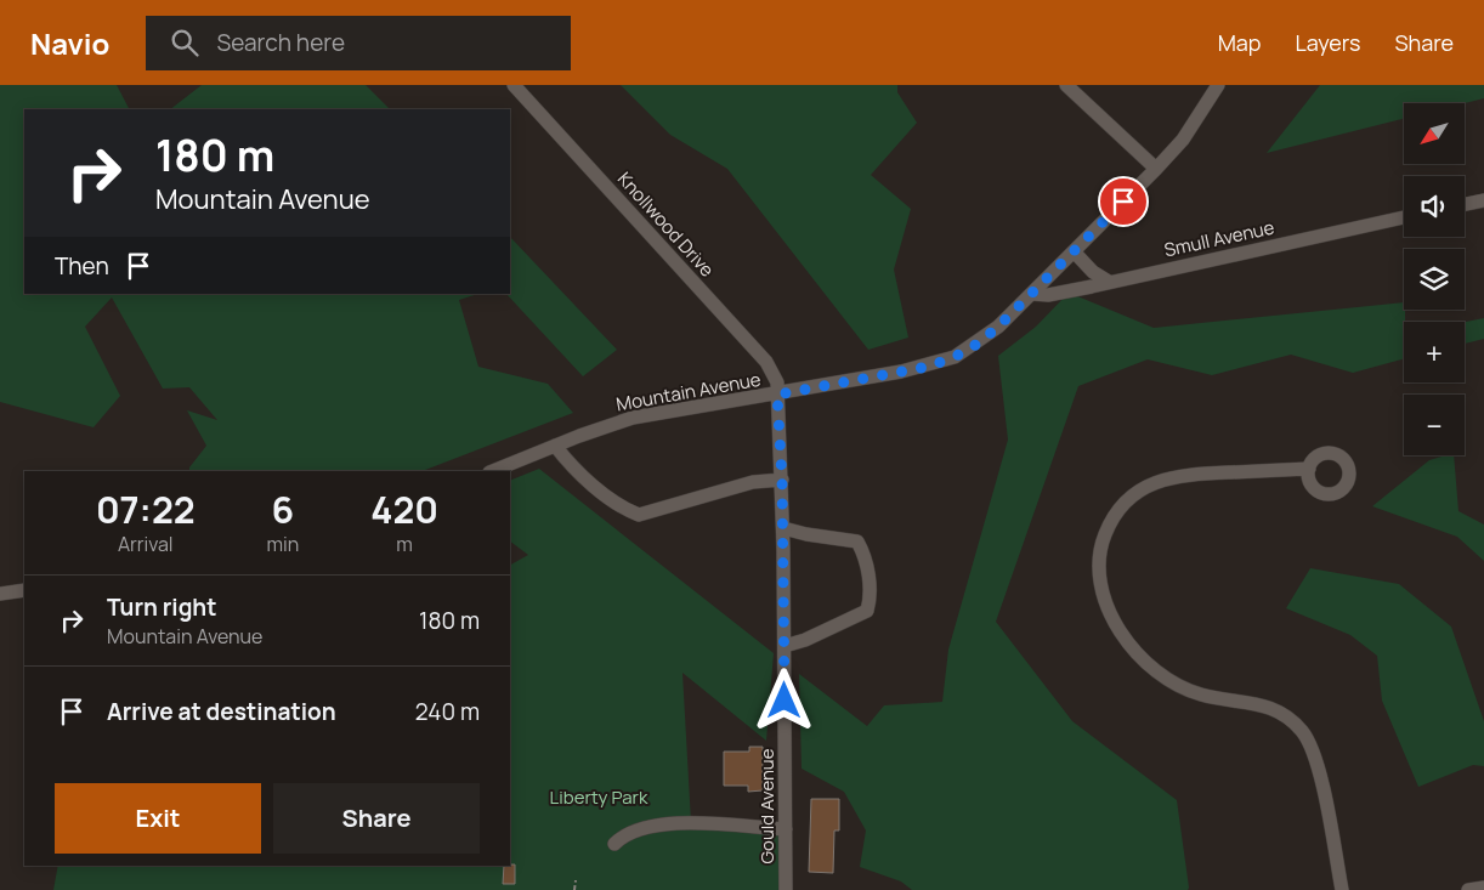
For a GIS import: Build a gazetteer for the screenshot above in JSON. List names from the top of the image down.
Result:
{
  "streets": {
    "street": [
      "Knollwood Drive",
      "Smull Avenue",
      "Mountain Avenue",
      "Gould Avenue"
    ]
  },
  "crossings": [
    ["Knollwood Drive", "Mountain Avenue"],
    ["Knollwood Drive", "Gould Avenue"],
    ["Smull Avenue", "Mountain Avenue"],
    ["Mountain Avenue", "Gould Avenue"]
  ],
  "parks": ["Liberty Park"],
  "north": "bottom left",
  "page": {
    "header": "Navio",
    "search": "Search here",
    "nav": ["Map", "Layers", "Share"],
    "map_buttons": ["+", "−"],
    "turn": ["180 m", "Mountain Avenue"],
    "then": "Then",
    "eta": [
      "07:22",
      "Arrival",
      "6",
      "min",
      "420",
      "m"
    ],
    "list": [
      {
        "name": "Turn right",
        "note": "Mountain Avenue",
        "value": "180 m"
      },
      {
        "name": "Arrive at destination",
        "value": "240 m"
      }
    ],
    "buttons": ["Exit", "Share"]
  }
}
